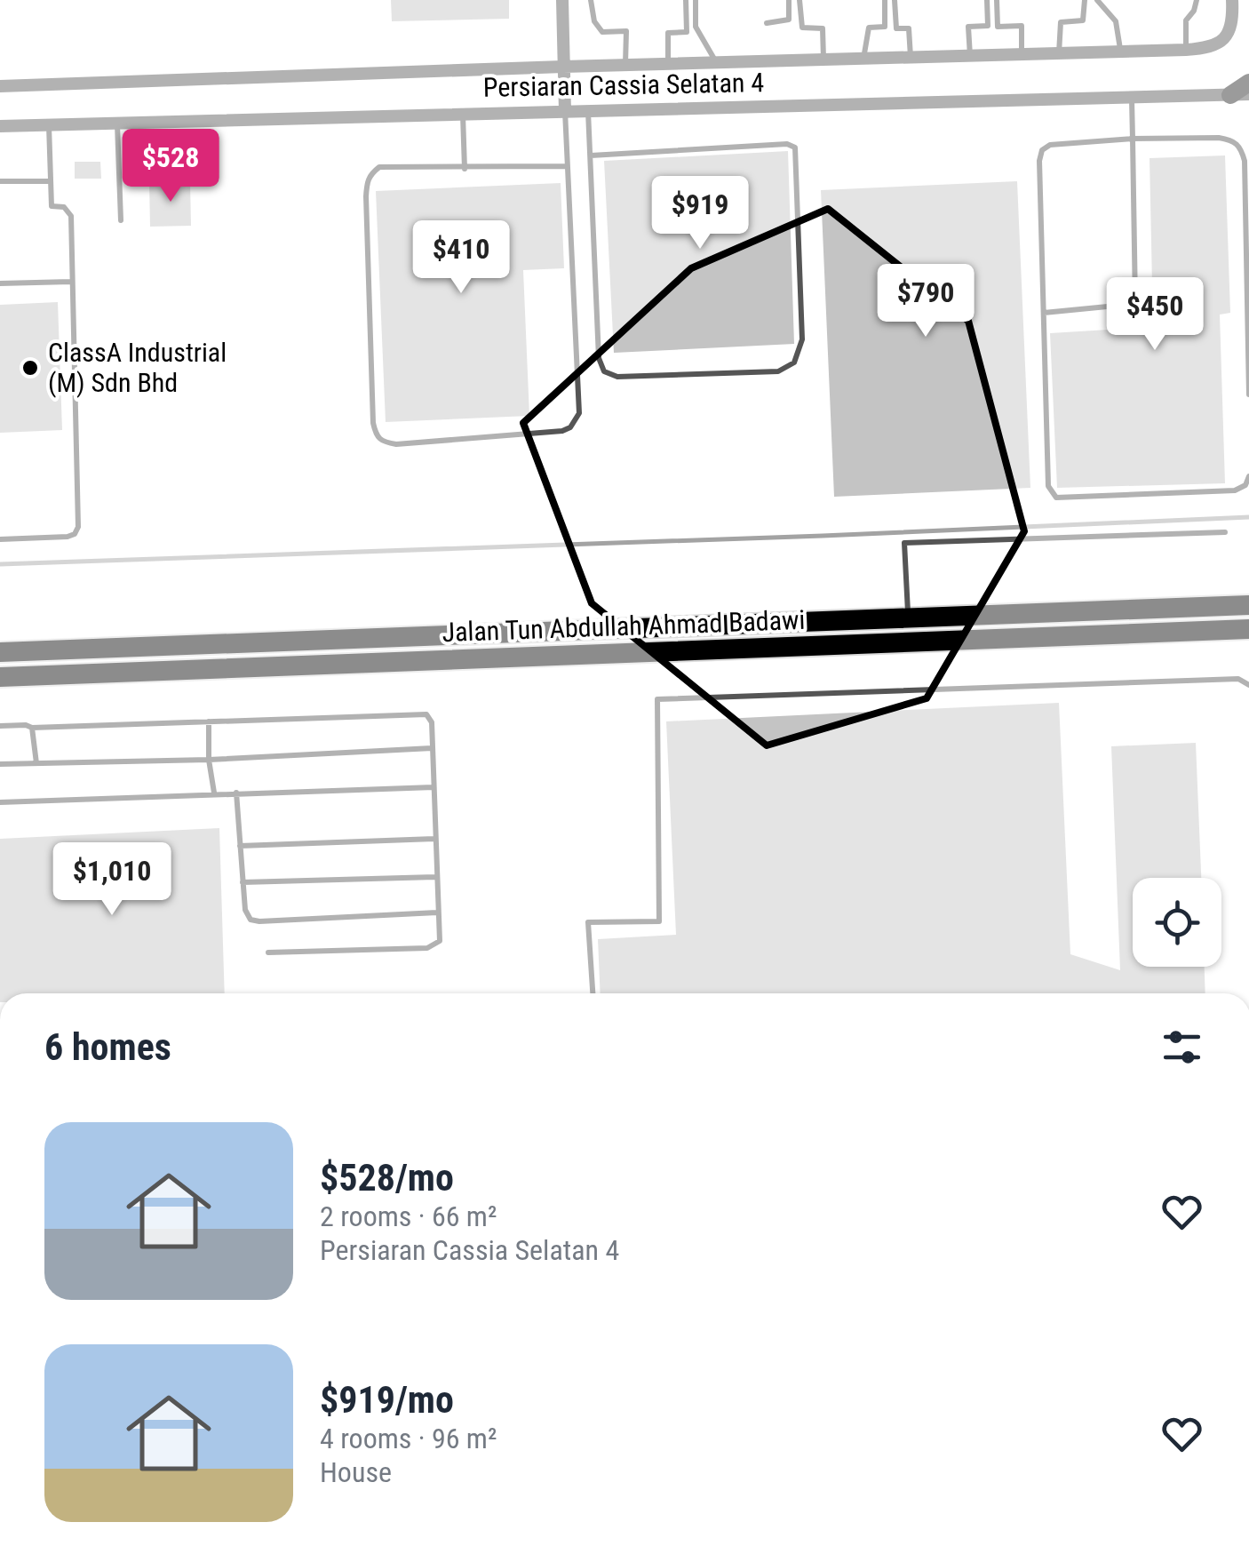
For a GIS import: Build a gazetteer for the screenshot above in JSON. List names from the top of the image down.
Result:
{
  "streets": {
    "main road": ["Jalan Tun Abdullah Ahmad Badawi"],
    "street": ["Persiaran Cassia Selatan 4"]
  },
  "places": ["ClassA Industrial (M) Sdn Bhd"],
  "page": {
    "price": [
      "$528",
      "$919",
      "$410",
      "$790",
      "$450",
      "$1,010"
    ],
    "heading": "6 homes",
    "list": [
      {
        "name": "$528/mo",
        "note": "2 rooms · 66 m² · Persiaran Cassia Selatan 4"
      },
      {
        "name": "$919/mo",
        "note": "4 rooms · 96 m² · House"
      }
    ]
  }
}
